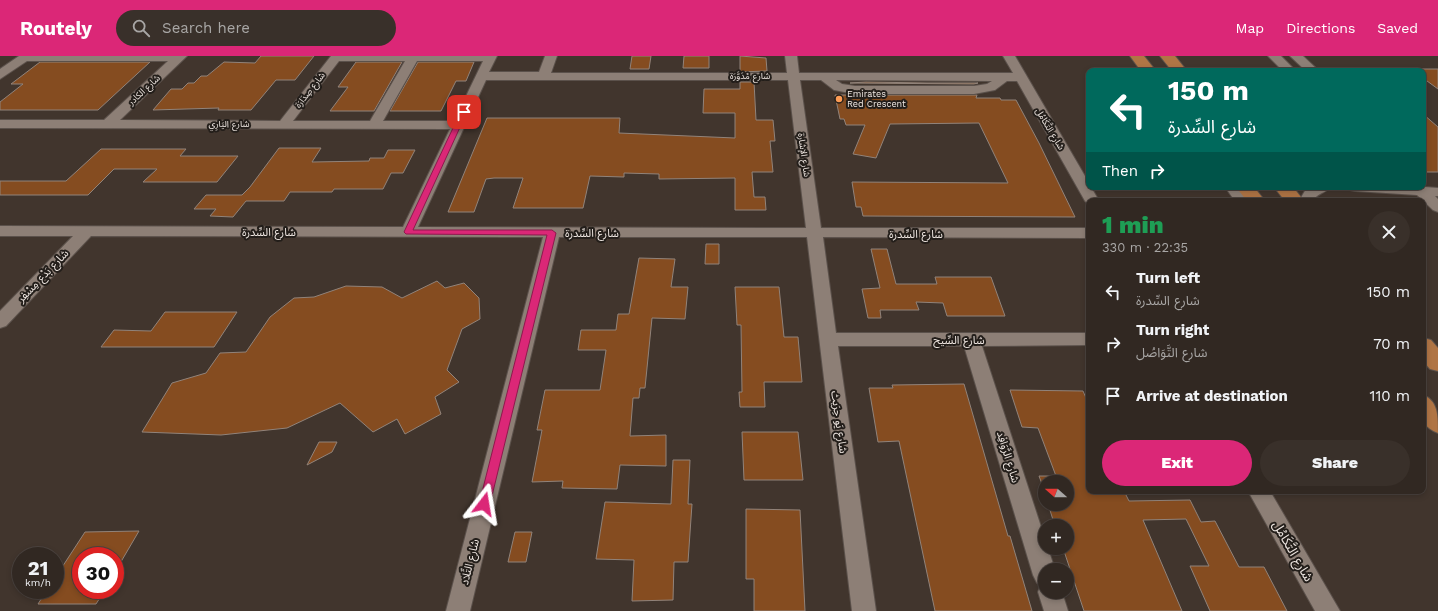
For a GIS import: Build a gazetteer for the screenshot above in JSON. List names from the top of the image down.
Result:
{
  "streets": {
    "street": [
      "شارع مْدَوَّرَة",
      "شارع الكادر",
      "شارع صِدَارَة",
      "شارع اليَارِي",
      "شارع التَّكَامُل",
      "شارع الإشارة",
      "شارع السِّدرة",
      "شارع بَدْع مِسْفِر",
      "شارع السِّيح",
      "شارع يَو حِرَيث",
      "شارع الرَّوَافِد",
      "شارع التِّلاد"
    ]
  },
  "crossings": [
    ["شارع مْدَوَّرَة", "شارع التَّكَامُل"],
    ["شارع مْدَوَّرَة", "شارع الإشارة"],
    ["شارع الكادر", "شارع اليَارِي"],
    ["شارع صِدَارَة", "شارع اليَارِي"],
    ["شارع الإشارة", "شارع السِّدرة"],
    ["شارع الإشارة", "شارع يَو حِرَيث"],
    ["شارع السِّدرة", "شارع بَدْع مِسْفِر"],
    ["شارع السِّدرة", "شارع يَو حِرَيث"],
    ["شارع السِّدرة", "شارع التِّلاد"],
    ["شارع السِّيح", "شارع يَو حِرَيث"],
    ["شارع السِّيح", "شارع الرَّوَافِد"]
  ],
  "places": ["Emirates Red Crescent"],
  "north": "left",
  "page": {
    "header": "Routely",
    "search": "Search here",
    "nav": ["Map", "Directions", "Saved"],
    "turn": ["150 m", "شارع السِّدرة"],
    "then": "Then",
    "heading": ["1 min", "330 m · 22:35"],
    "list": [
      {
        "name": "Turn left",
        "note": "شارع السِّدرة",
        "value": "150 m"
      },
      {
        "name": "Turn right",
        "note": "شارع التَّوَاصُل",
        "value": "70 m"
      },
      {
        "name": "Arrive at destination",
        "value": "110 m"
      }
    ],
    "buttons": ["Exit", "Share"],
    "map_buttons": ["+", "−"],
    "speed": "21 km/h",
    "limit": "30"
  }
}
